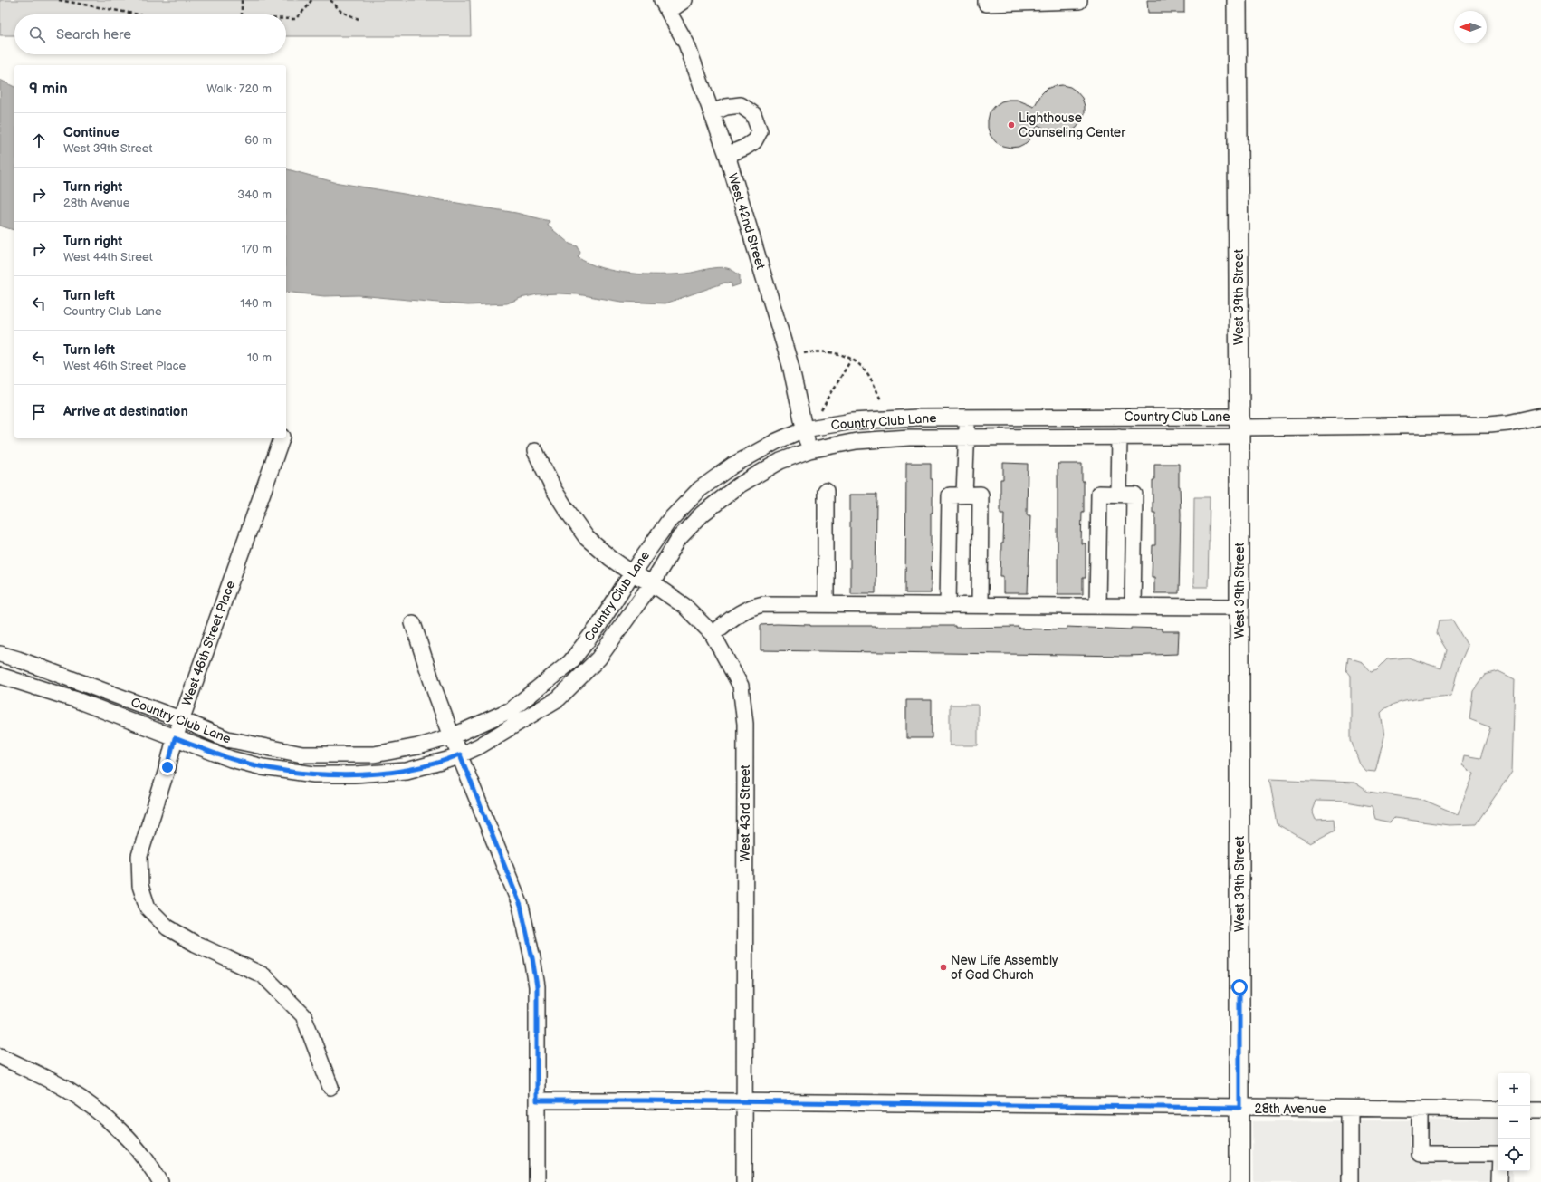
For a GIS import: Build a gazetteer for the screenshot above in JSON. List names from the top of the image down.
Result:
{
  "streets": {
    "main road": ["West 39th Street"],
    "street": [
      "West 42nd Street",
      "Country Club Lane",
      "West 46th Street Place",
      "West 43rd Street",
      "28th Avenue"
    ]
  },
  "crossings": [
    ["West 42nd Street", "Country Club Lane"],
    ["West 39th Street", "Country Club Lane"],
    ["West 39th Street", "28th Avenue"],
    ["Country Club Lane", "West 46th Street Place"],
    ["Country Club Lane", "West 43rd Street"],
    ["West 43rd Street", "28th Avenue"]
  ],
  "places": ["Lighthouse Counseling Center", "New Life Assembly of God Church"],
  "north": "left",
  "page": {
    "search": "Search here",
    "heading": ["9 min", "Walk · 720 m"],
    "list": [
      ["Continue", "West 39th Street", "60 m"],
      ["Turn right", "28th Avenue", "340 m"],
      ["Turn right", "West 44th Street", "170 m"],
      ["Turn left", "Country Club Lane", "140 m"],
      ["Turn left", "West 46th Street Place", "10 m"],
      "Arrive at destination"
    ],
    "map_buttons": ["+", "−"]
  }
}
